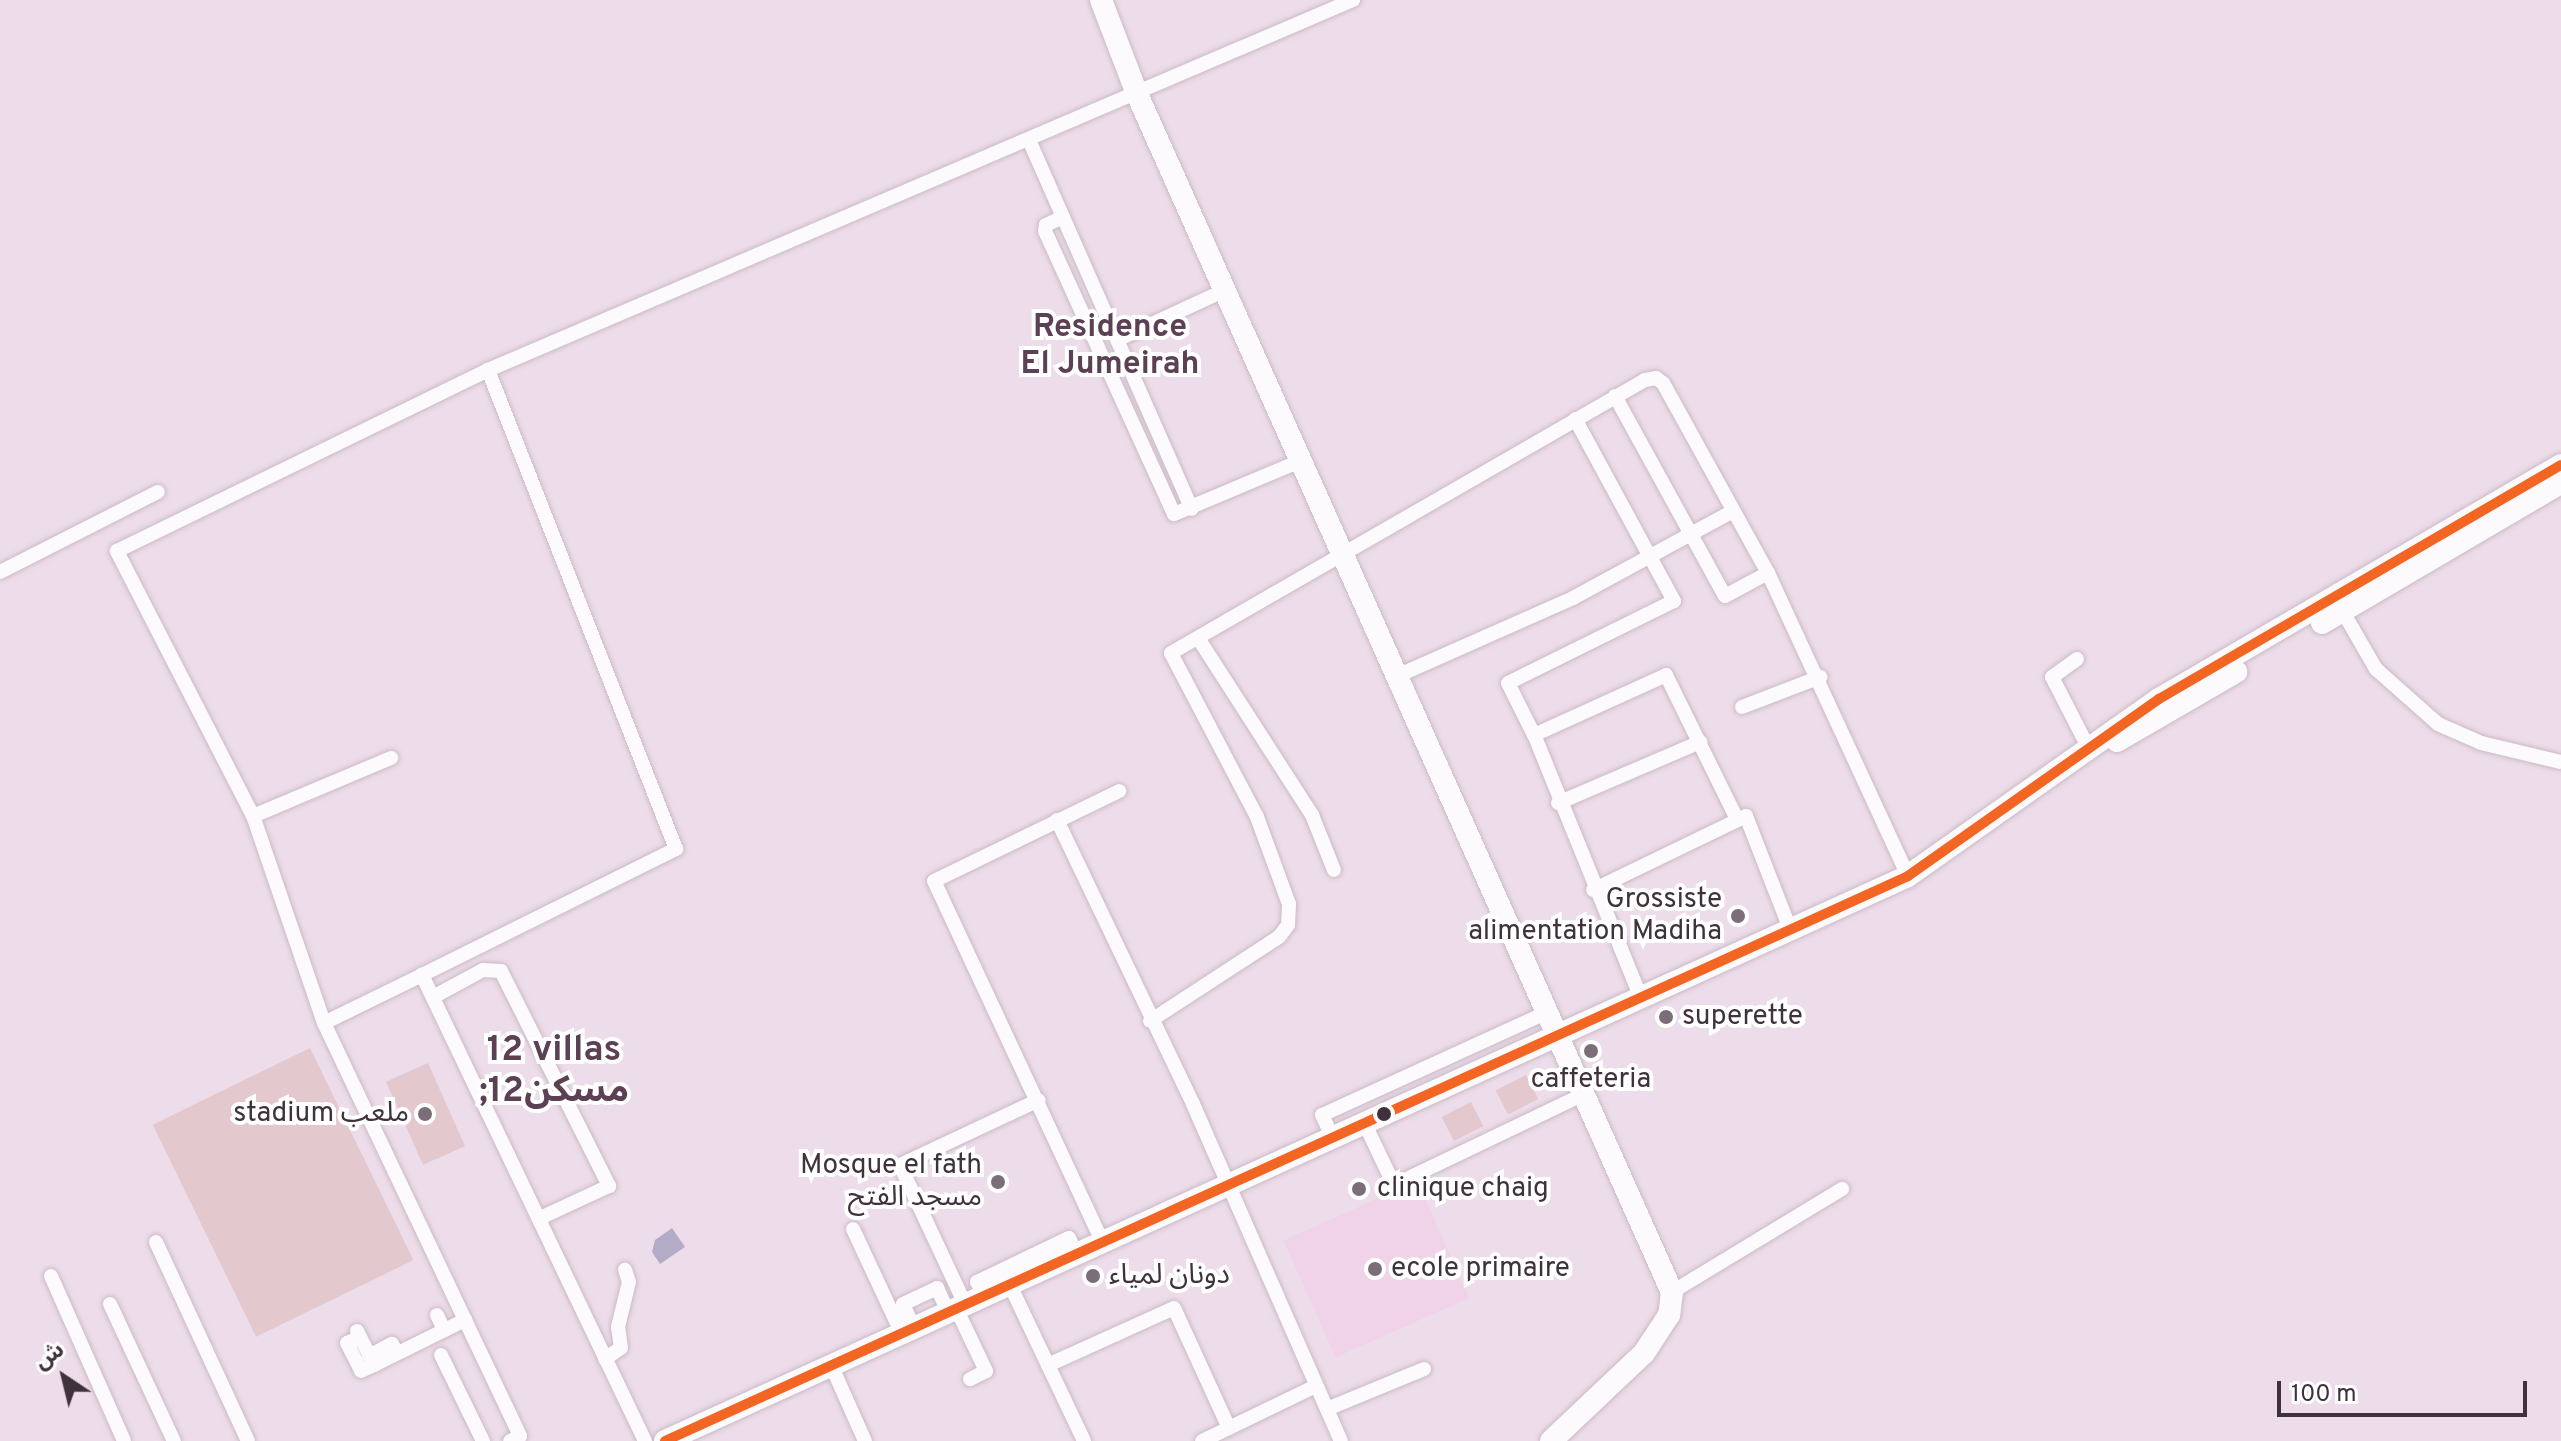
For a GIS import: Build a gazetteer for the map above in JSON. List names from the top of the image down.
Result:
{
  "districts": ["Residence El Jumeirah", "12 villas ;12مسكن"],
  "places": [
    "Grossiste alimentation Madiha",
    "superette",
    "caffeteria",
    "stadium ملعب",
    "Mosque el fath مسجد الفتح",
    "clinique chaig",
    "ecole primaire",
    "دونان لمياء"
  ],
  "scale_bar": "100 m",
  "north": "top left"
}
